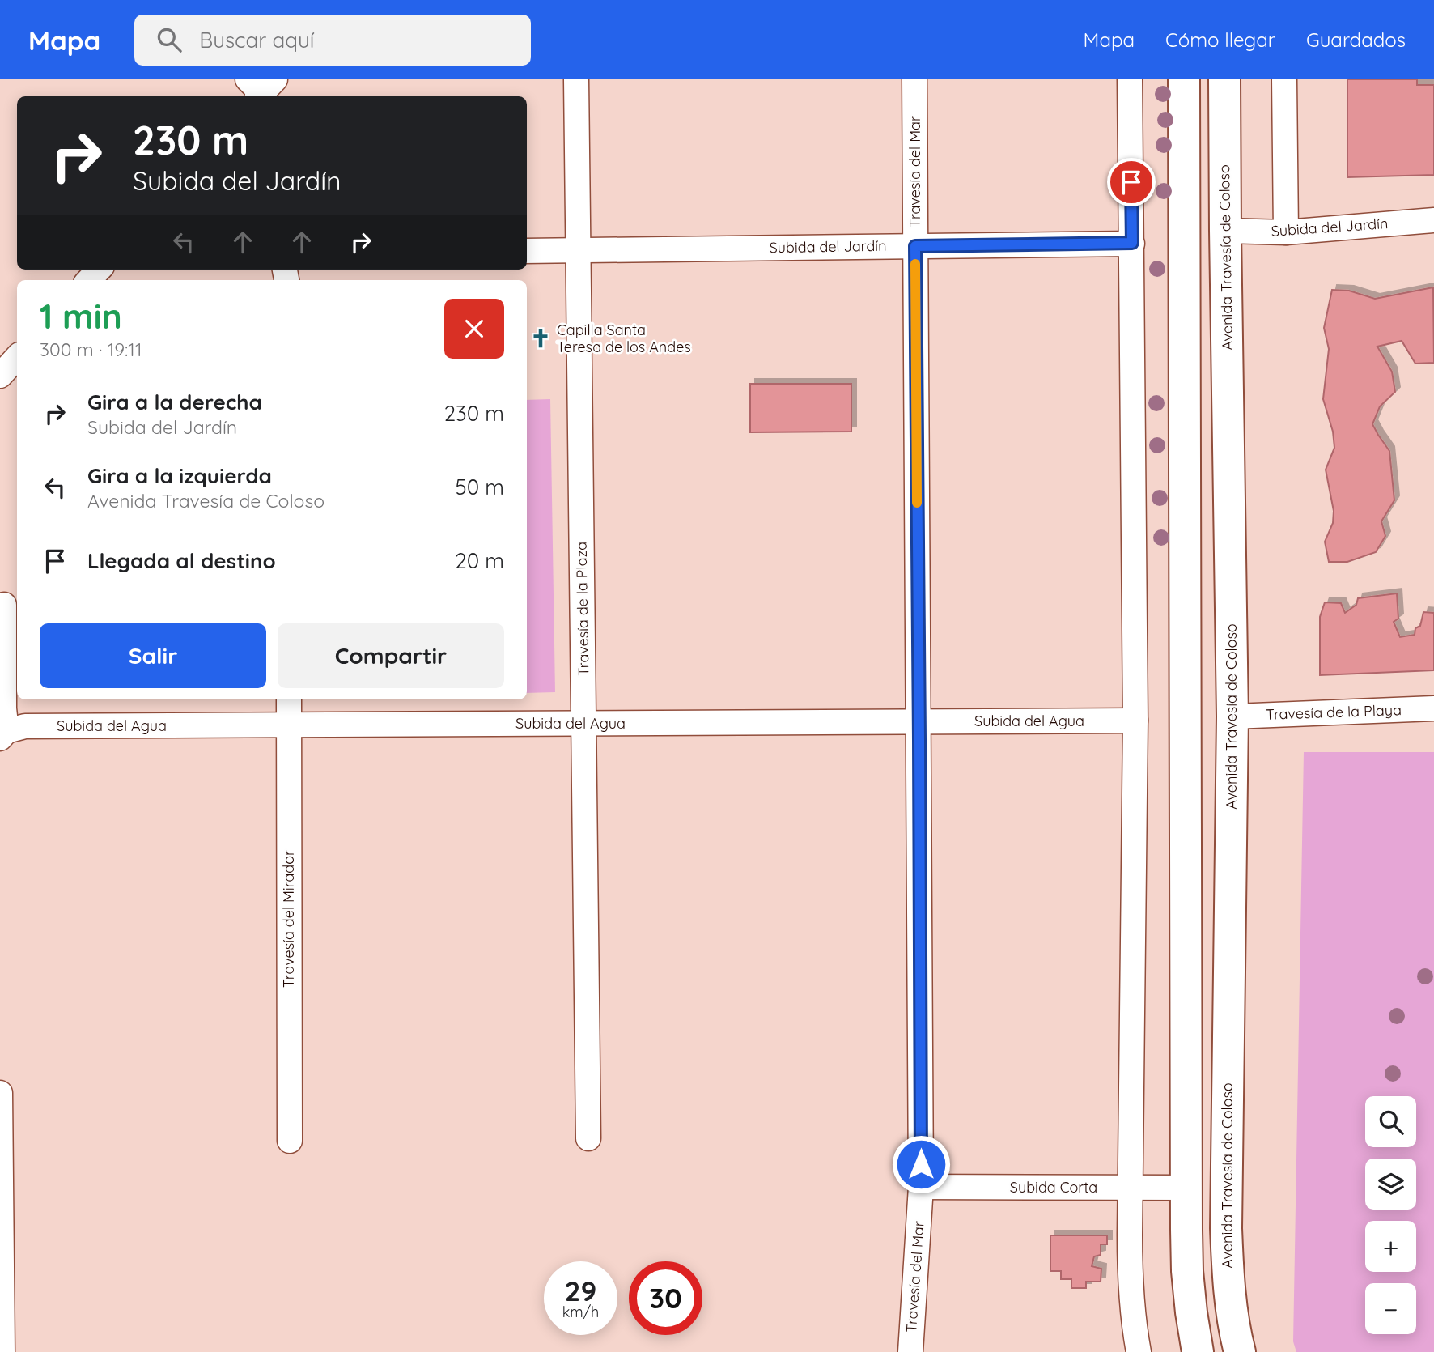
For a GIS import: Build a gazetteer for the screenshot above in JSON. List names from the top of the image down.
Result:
{
  "streets": {
    "main road": ["Avenida Travesía de Coloso"],
    "street": [
      "Travesía del Mar",
      "Subida del Jardín",
      "Travesía de la Plaza",
      "Travesía de la Playa",
      "Subida del Agua",
      "Travesía del Mirador",
      "Subida Corta"
    ]
  },
  "crossings": [
    ["Travesía del Mar", "Subida del Jardín"],
    ["Travesía del Mar", "Subida del Agua"],
    ["Travesía del Mar", "Subida Corta"],
    ["Subida del Jardín", "Avenida Travesía de Coloso"],
    ["Subida del Jardín", "Travesía de la Plaza"],
    ["Avenida Travesía de Coloso", "Travesía de la Playa"],
    ["Travesía de la Plaza", "Subida del Agua"],
    ["Subida del Agua", "Travesía del Mirador"]
  ],
  "places": {
    "church": ["Capilla Santa Teresa de los Andes"]
  },
  "page": {
    "header": "Mapa",
    "search": "Buscar aquí",
    "nav": ["Mapa", "Cómo llegar", "Guardados"],
    "turn": ["230 m", "Subida del Jardín"],
    "heading": ["1 min", "300 m · 19:11"],
    "list": [
      {
        "name": "Gira a la derecha",
        "note": "Subida del Jardín",
        "value": "230 m"
      },
      {
        "name": "Gira a la izquierda",
        "note": "Avenida Travesía de Coloso",
        "value": "50 m"
      },
      {
        "name": "Llegada al destino",
        "value": "20 m"
      }
    ],
    "buttons": ["Salir", "Compartir"],
    "map_buttons": ["+", "−"],
    "speed": "29 km/h",
    "limit": "30"
  }
}
